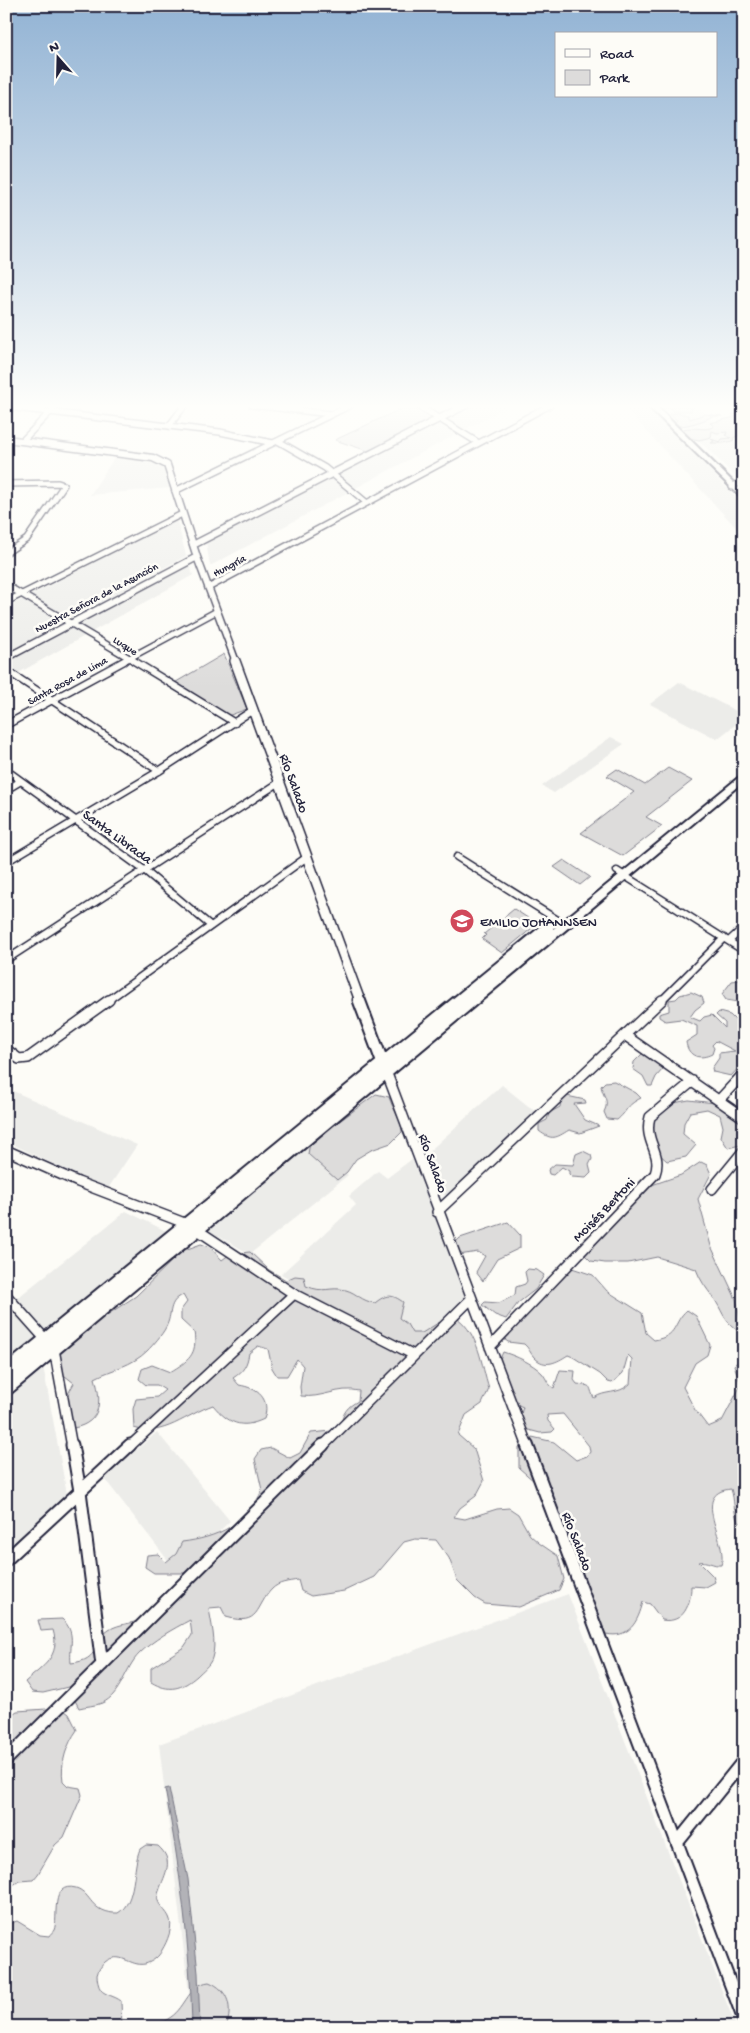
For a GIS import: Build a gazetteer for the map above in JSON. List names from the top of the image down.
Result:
{
  "streets": {
    "street": [
      "Hungría",
      "Nuestra Señora de la Asunción",
      "Luque",
      "Santa Rosa de Lima",
      "Río Salado",
      "Santa Librada",
      "Moisés Bertoni"
    ]
  },
  "crossings": [
    ["Hungría", "Río Salado"],
    ["Nuestra Señora de la Asunción", "Luque"],
    ["Nuestra Señora de la Asunción", "Río Salado"],
    ["Luque", "Santa Rosa de Lima"],
    ["Santa Rosa de Lima", "Río Salado"],
    ["Río Salado", "Moisés Bertoni"]
  ],
  "places": {
    "school or university": ["EMILIO JOHANNSEN"]
  },
  "legend": ["Road", "Park"],
  "north": "top"
}
